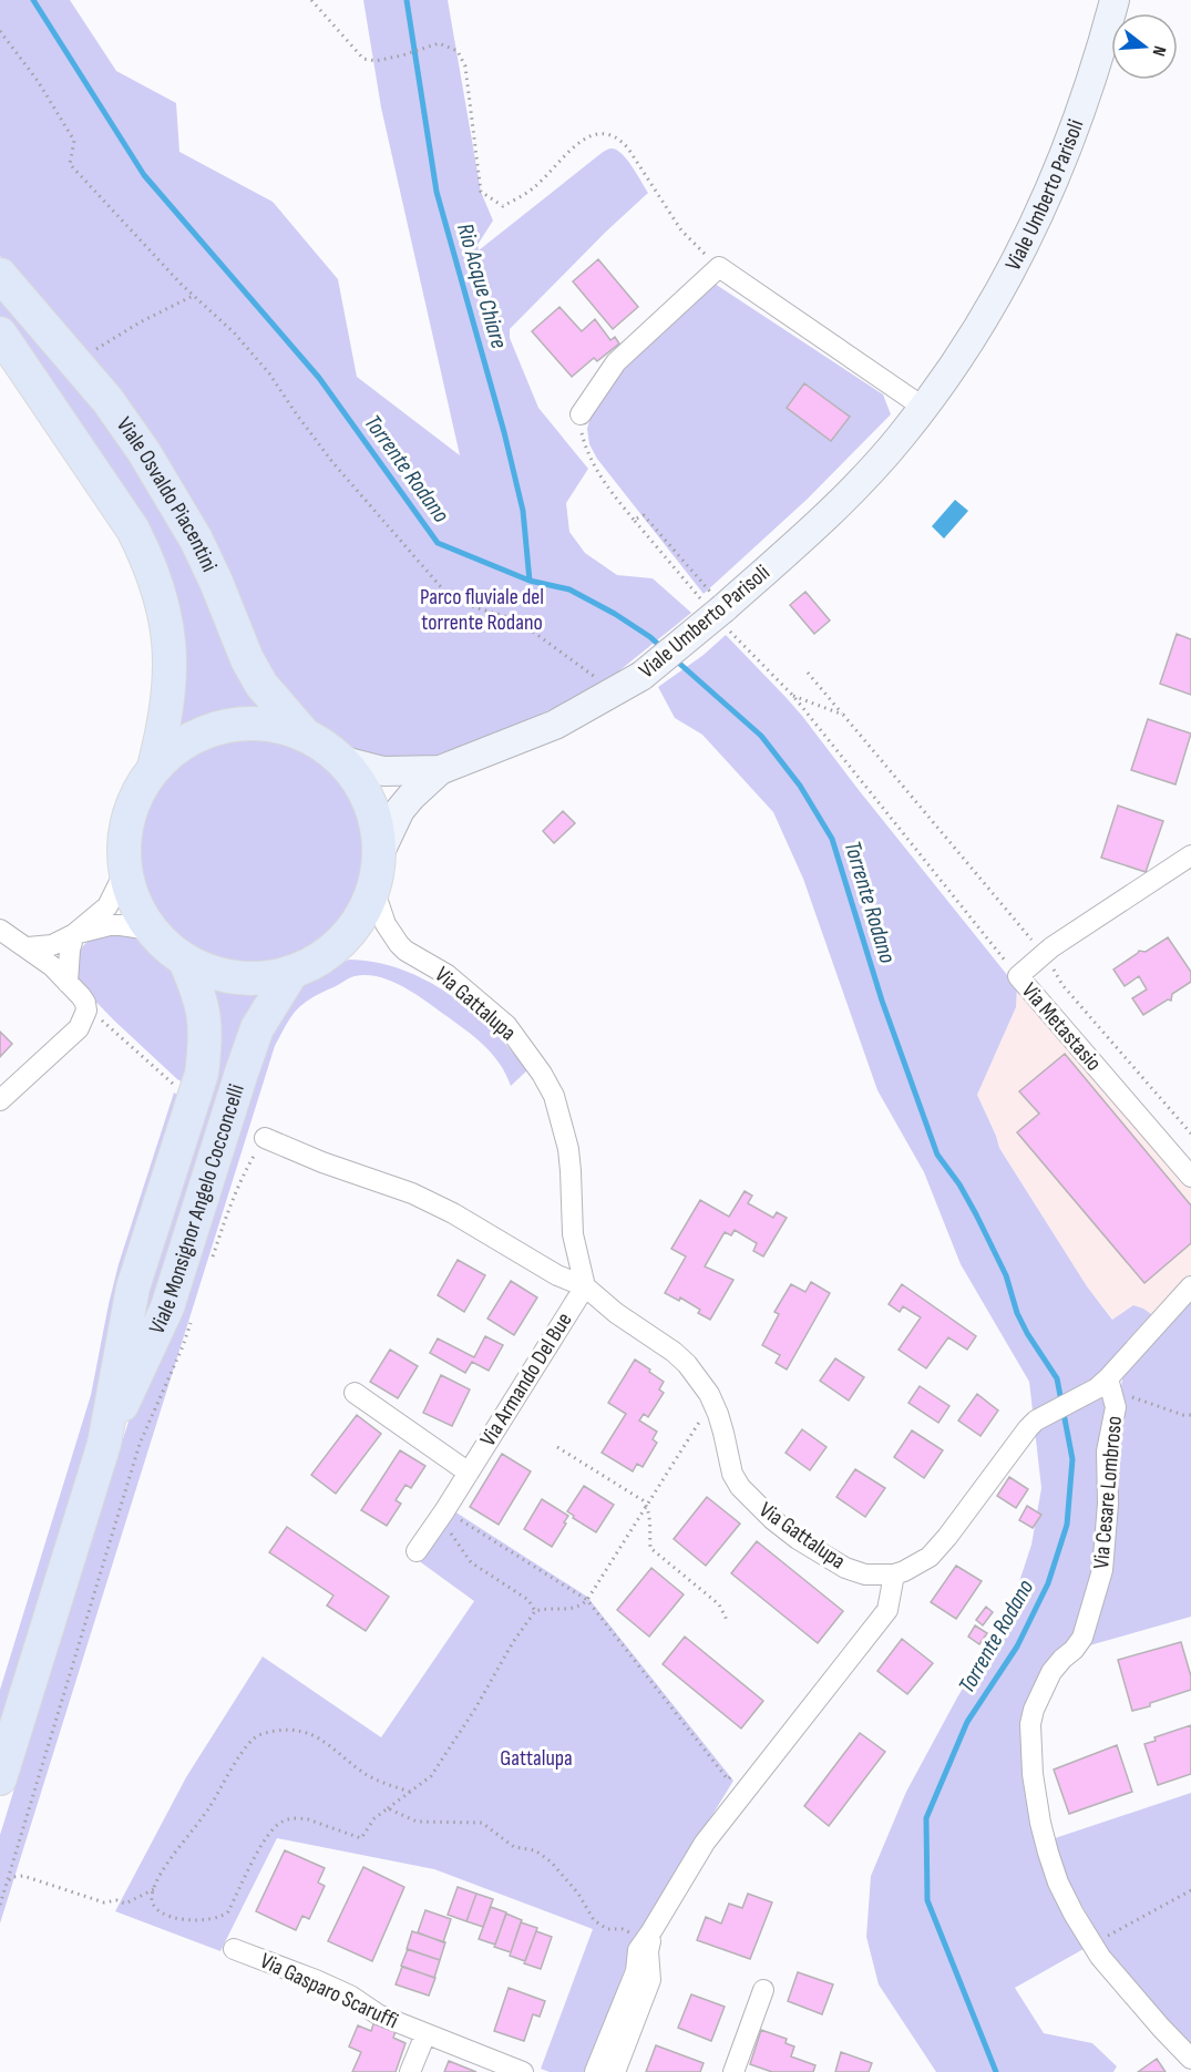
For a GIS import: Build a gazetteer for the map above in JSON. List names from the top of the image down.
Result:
{
  "streets": {
    "main road": ["Viale Umberto Parisoli", "Viale Osvaldo Piacentini", "Viale Monsignor Angelo Cocconcelli"],
    "street": [
      "Via Gattalupa",
      "Via Metastasio",
      "Via Armando Del Bue",
      "Via Cesare Lombroso",
      "Via Gasparo Scaruffi"
    ]
  },
  "crossings": [
    ["Via Gattalupa", "Via Armando Del Bue"],
    ["Via Gattalupa", "Via Cesare Lombroso"]
  ],
  "water": ["Rio Acque Chiare", "Torrente Rodano"],
  "parks": ["Parco fluviale del torrente Rodano", "Gattalupa"],
  "north": "right"
}
